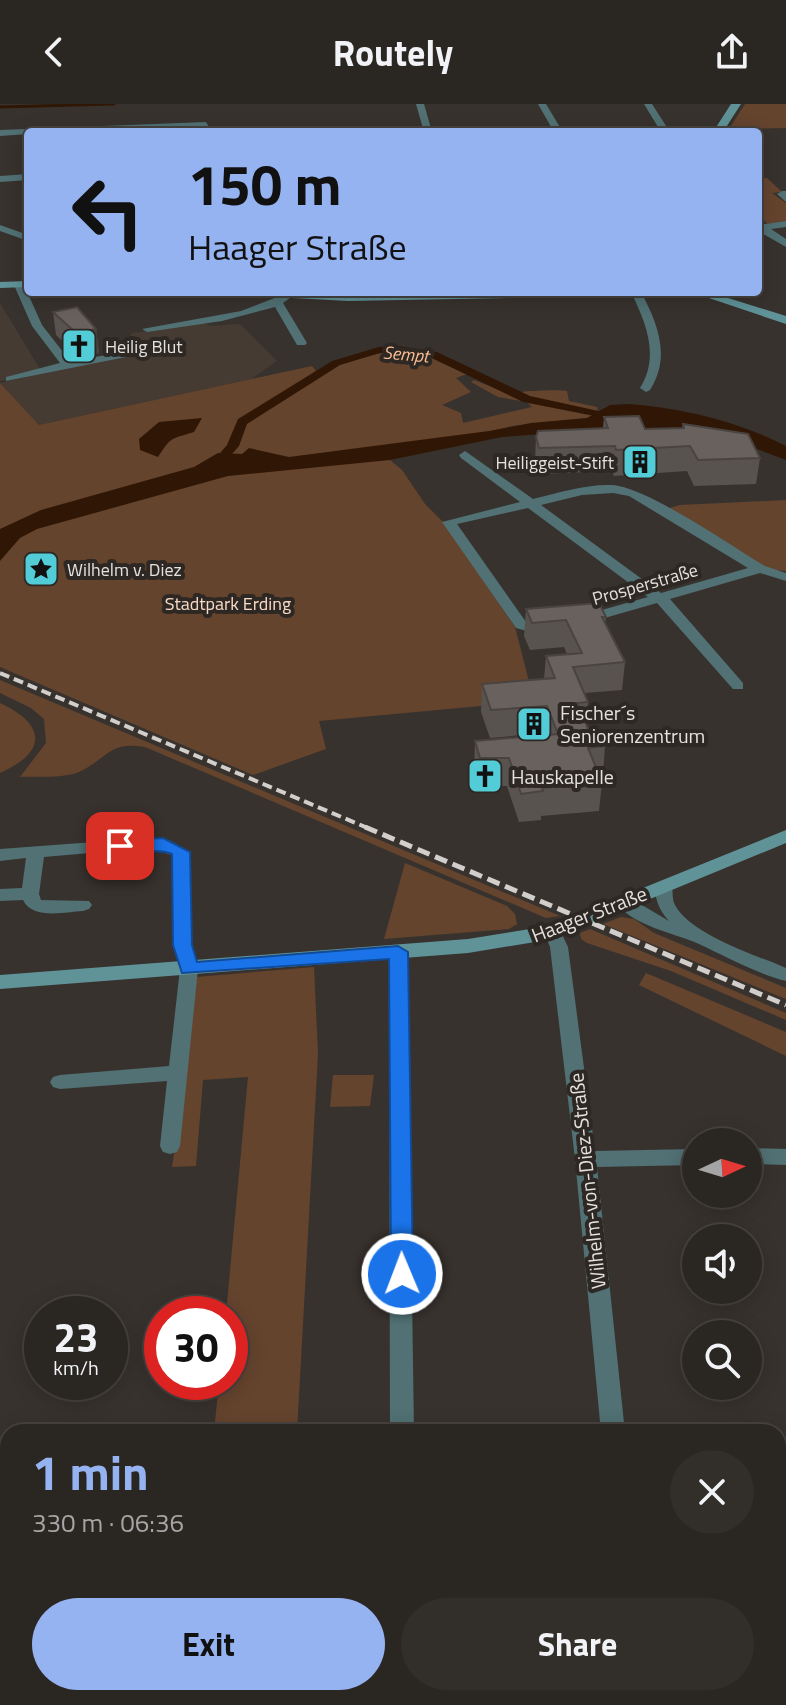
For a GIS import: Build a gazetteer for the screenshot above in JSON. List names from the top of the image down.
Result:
{
  "streets": {
    "street": ["Prosperstraße", "Haager Straße", "Wilhelm-von-Diez-Straße"]
  },
  "crossings": [
    ["Haager Straße", "Wilhelm-von-Diez-Straße"]
  ],
  "water": ["Sempt"],
  "parks": ["Stadtpark Erding"],
  "places": {
    "church": ["Heilig Blut", "Hauskapelle"],
    "building": ["Heiliggeist-Stift", "Fischer´s Seniorenzentrum"],
    "place": ["Wilhelm v. Diez"]
  },
  "north": "right",
  "page": {
    "header": "Routely",
    "turn": ["150 m", "Haager Straße"],
    "speed": "23 km/h",
    "limit": "30",
    "heading": ["1 min", "330 m · 06:36"],
    "buttons": ["Exit", "Share"]
  }
}
